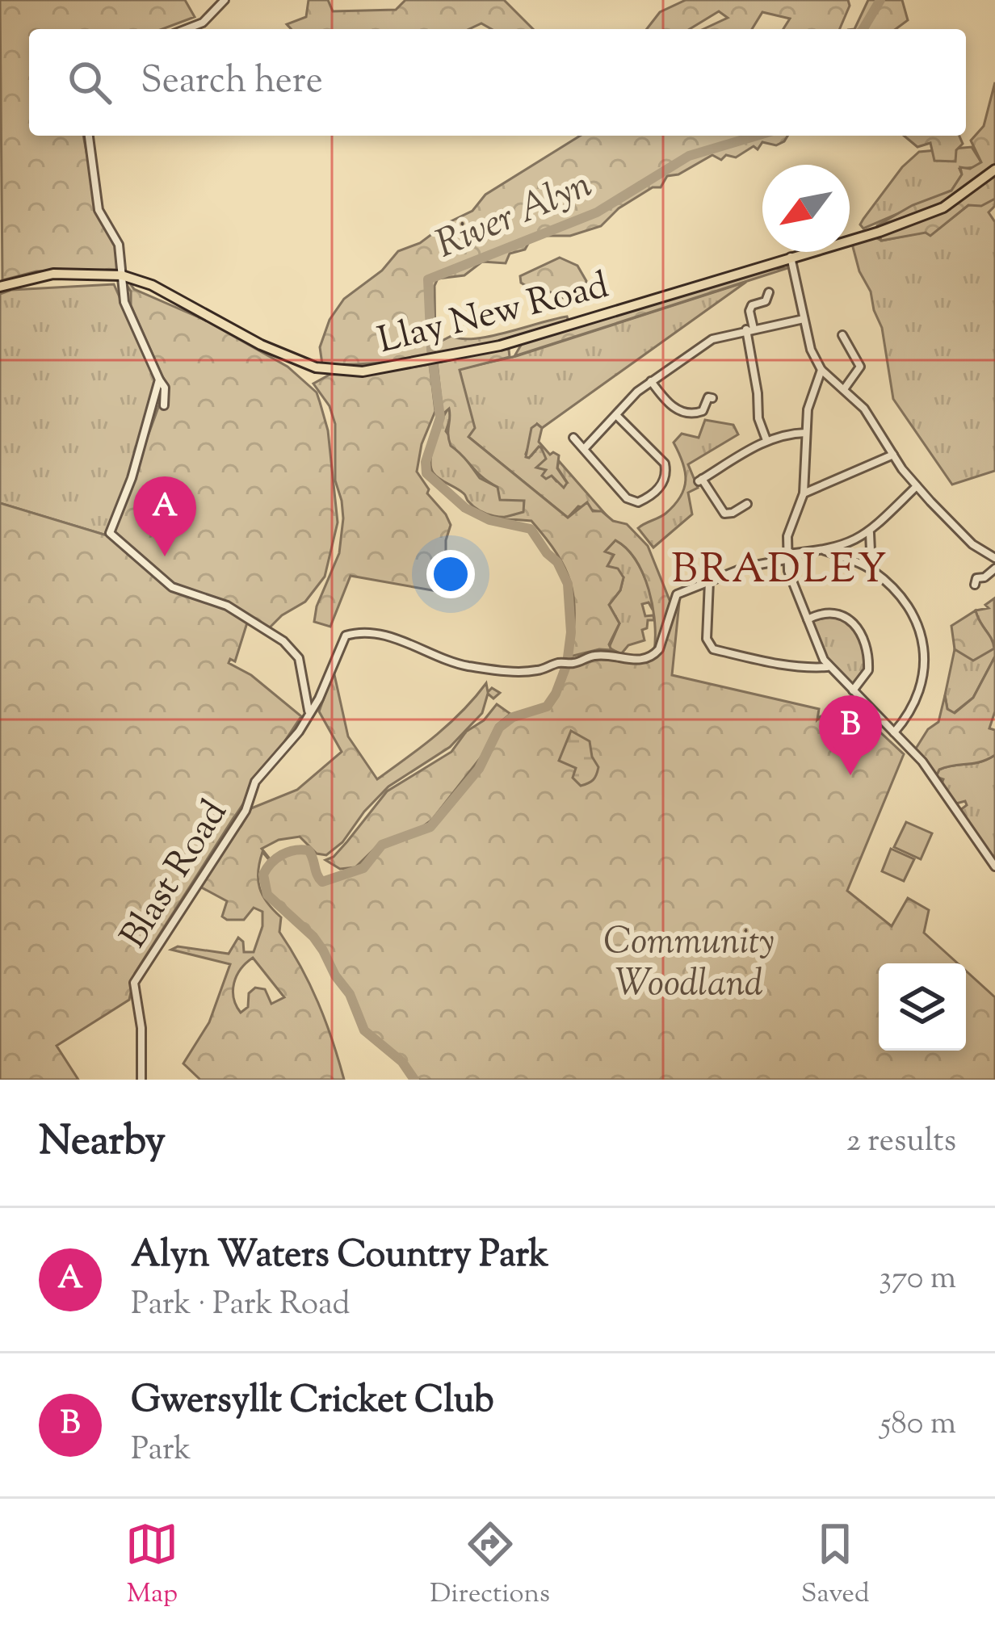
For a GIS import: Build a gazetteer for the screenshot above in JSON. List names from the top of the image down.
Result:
{
  "streets": {
    "main road": ["Llay New Road"],
    "street": ["Blast Road"]
  },
  "districts": ["BRADLEY"],
  "water": ["River Alyn"],
  "parks": ["Community Woodland"],
  "north": "bottom left",
  "page": {
    "search": "Search here",
    "pins": ["A", "B"],
    "heading": ["Nearby", "2 results"],
    "list": [
      {
        "mark": "A",
        "name": "Alyn Waters Country Park",
        "note": "Park · Park Road",
        "value": "370 m"
      },
      {
        "mark": "B",
        "name": "Gwersyllt Cricket Club",
        "note": "Park",
        "value": "580 m"
      }
    ],
    "nav": ["Map", "Directions", "Saved"]
  }
}
